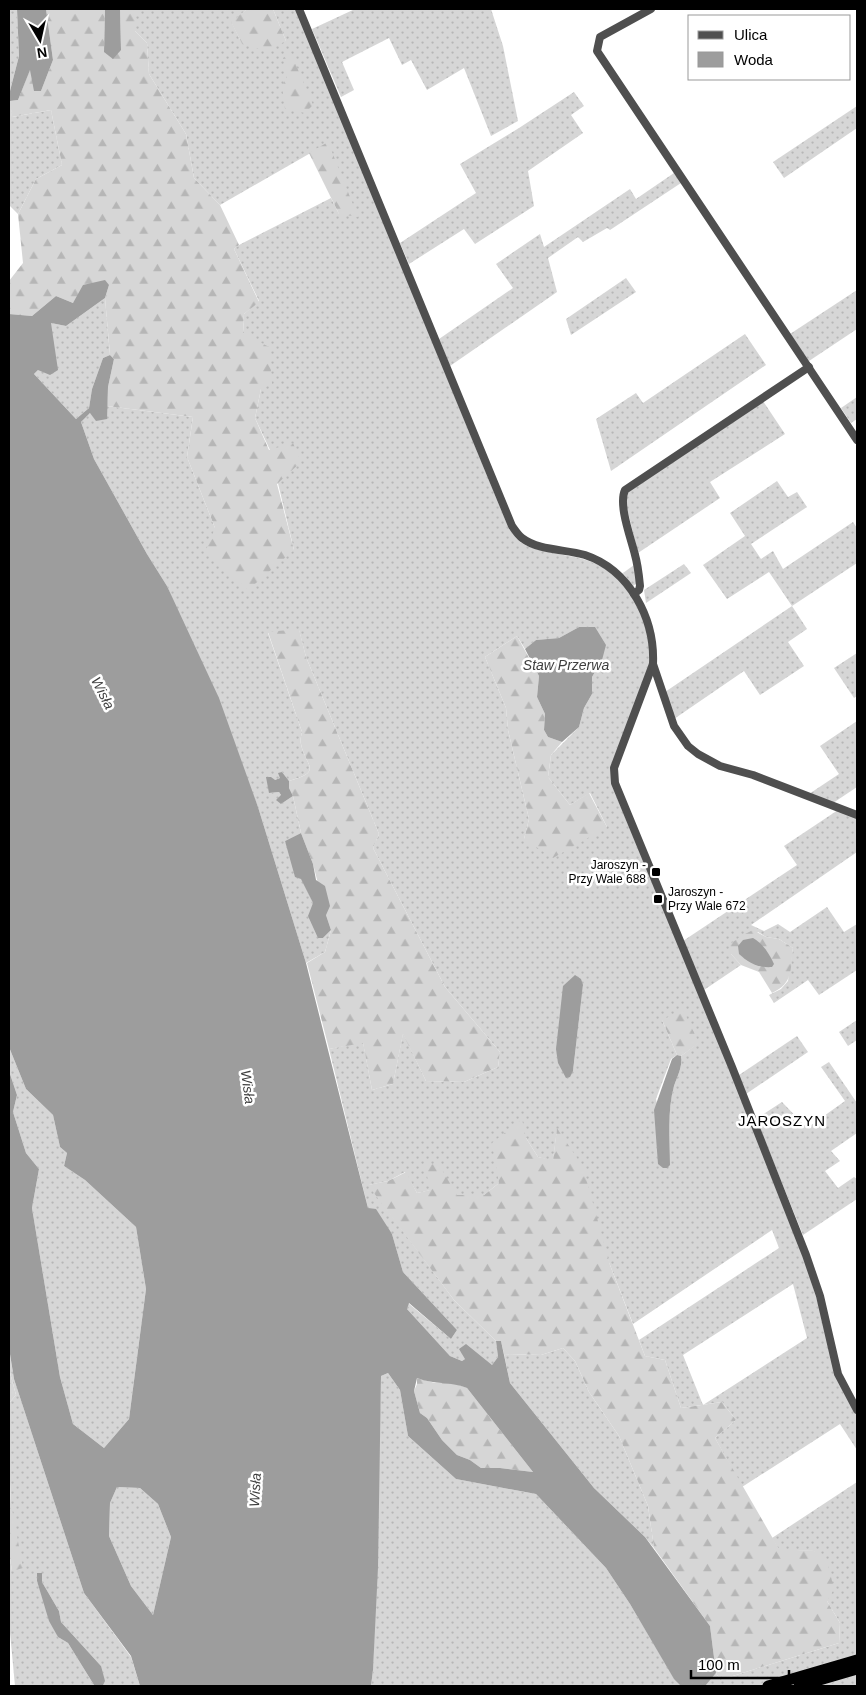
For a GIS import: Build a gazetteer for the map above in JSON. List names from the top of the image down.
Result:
{
  "districts": ["JAROSZYN"],
  "water": ["Staw Przerwa", "Wisła"],
  "places": {
    "transit": ["Jaroszyn - Przy Wale 688", "Jaroszyn - Przy Wale 672"]
  },
  "legend": ["Ulica", "Woda"],
  "scale_bar": "100 m",
  "north": "bottom"
}
